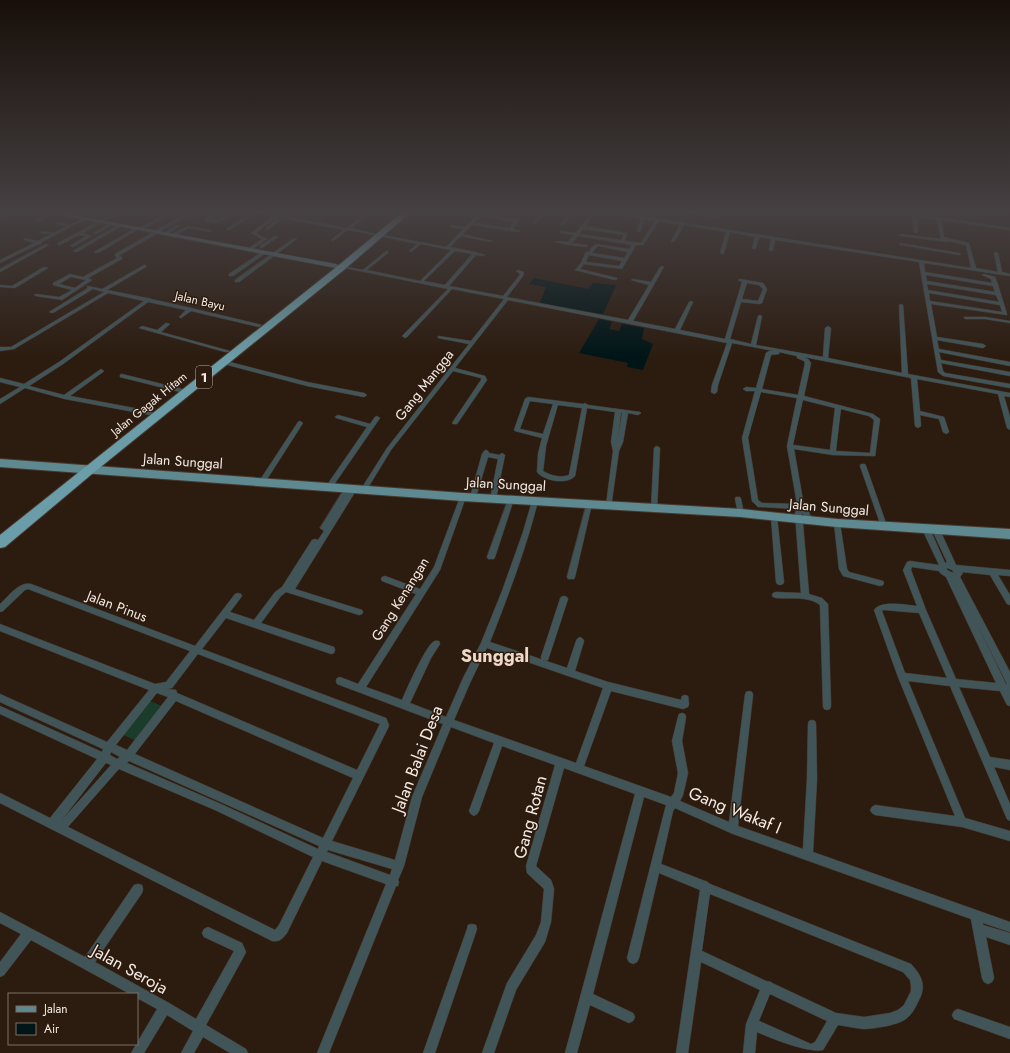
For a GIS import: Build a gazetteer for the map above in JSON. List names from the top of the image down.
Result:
{
  "streets": {
    "highway": ["1", "Jalan Gagak Hitam"],
    "main road": ["Jalan Sunggal"],
    "street": [
      "Jalan Bayu",
      "Gang Mangga",
      "Gang Kenangan",
      "Jalan Pinus",
      "Jalan Balai Desa",
      "Gang Wakaf I",
      "Gang Rotan",
      "Jalan Seroja"
    ]
  },
  "crossings": [
    ["Jalan Bayu", "Jalan Gagak Hitam"],
    ["Gang Mangga", "Jalan Sunggal"],
    ["Jalan Gagak Hitam", "Jalan Sunggal"],
    ["Jalan Sunggal", "Gang Kenangan"],
    ["Jalan Sunggal", "Jalan Balai Desa"],
    ["Gang Kenangan", "Gang Wakaf I"],
    ["Jalan Balai Desa", "Gang Wakaf I"],
    ["Gang Wakaf I", "Gang Rotan"]
  ],
  "districts": ["Sunggal"],
  "legend": ["Jalan", "Air"]
}
